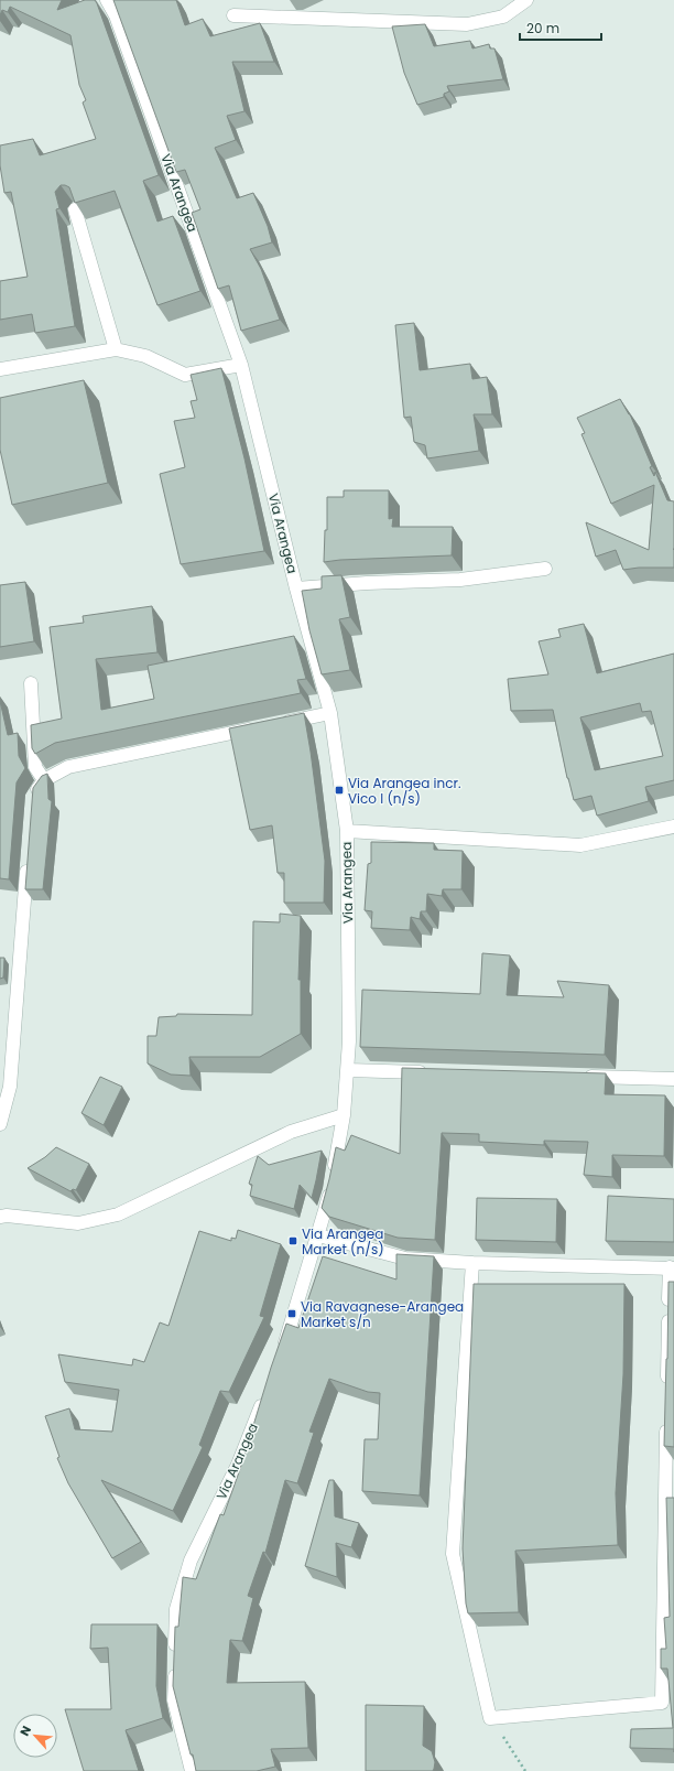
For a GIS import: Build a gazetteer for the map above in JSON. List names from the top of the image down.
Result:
{
  "streets": {
    "street": ["Via Arangea"]
  },
  "places": {
    "transit": ["Via Arangea incr. Vico I (n/s)", "Via Arangea Market (n/s)", "Via Ravagnese-Arangea Market s/n"]
  },
  "scale_bar": "20 m",
  "north": "top left"
}
